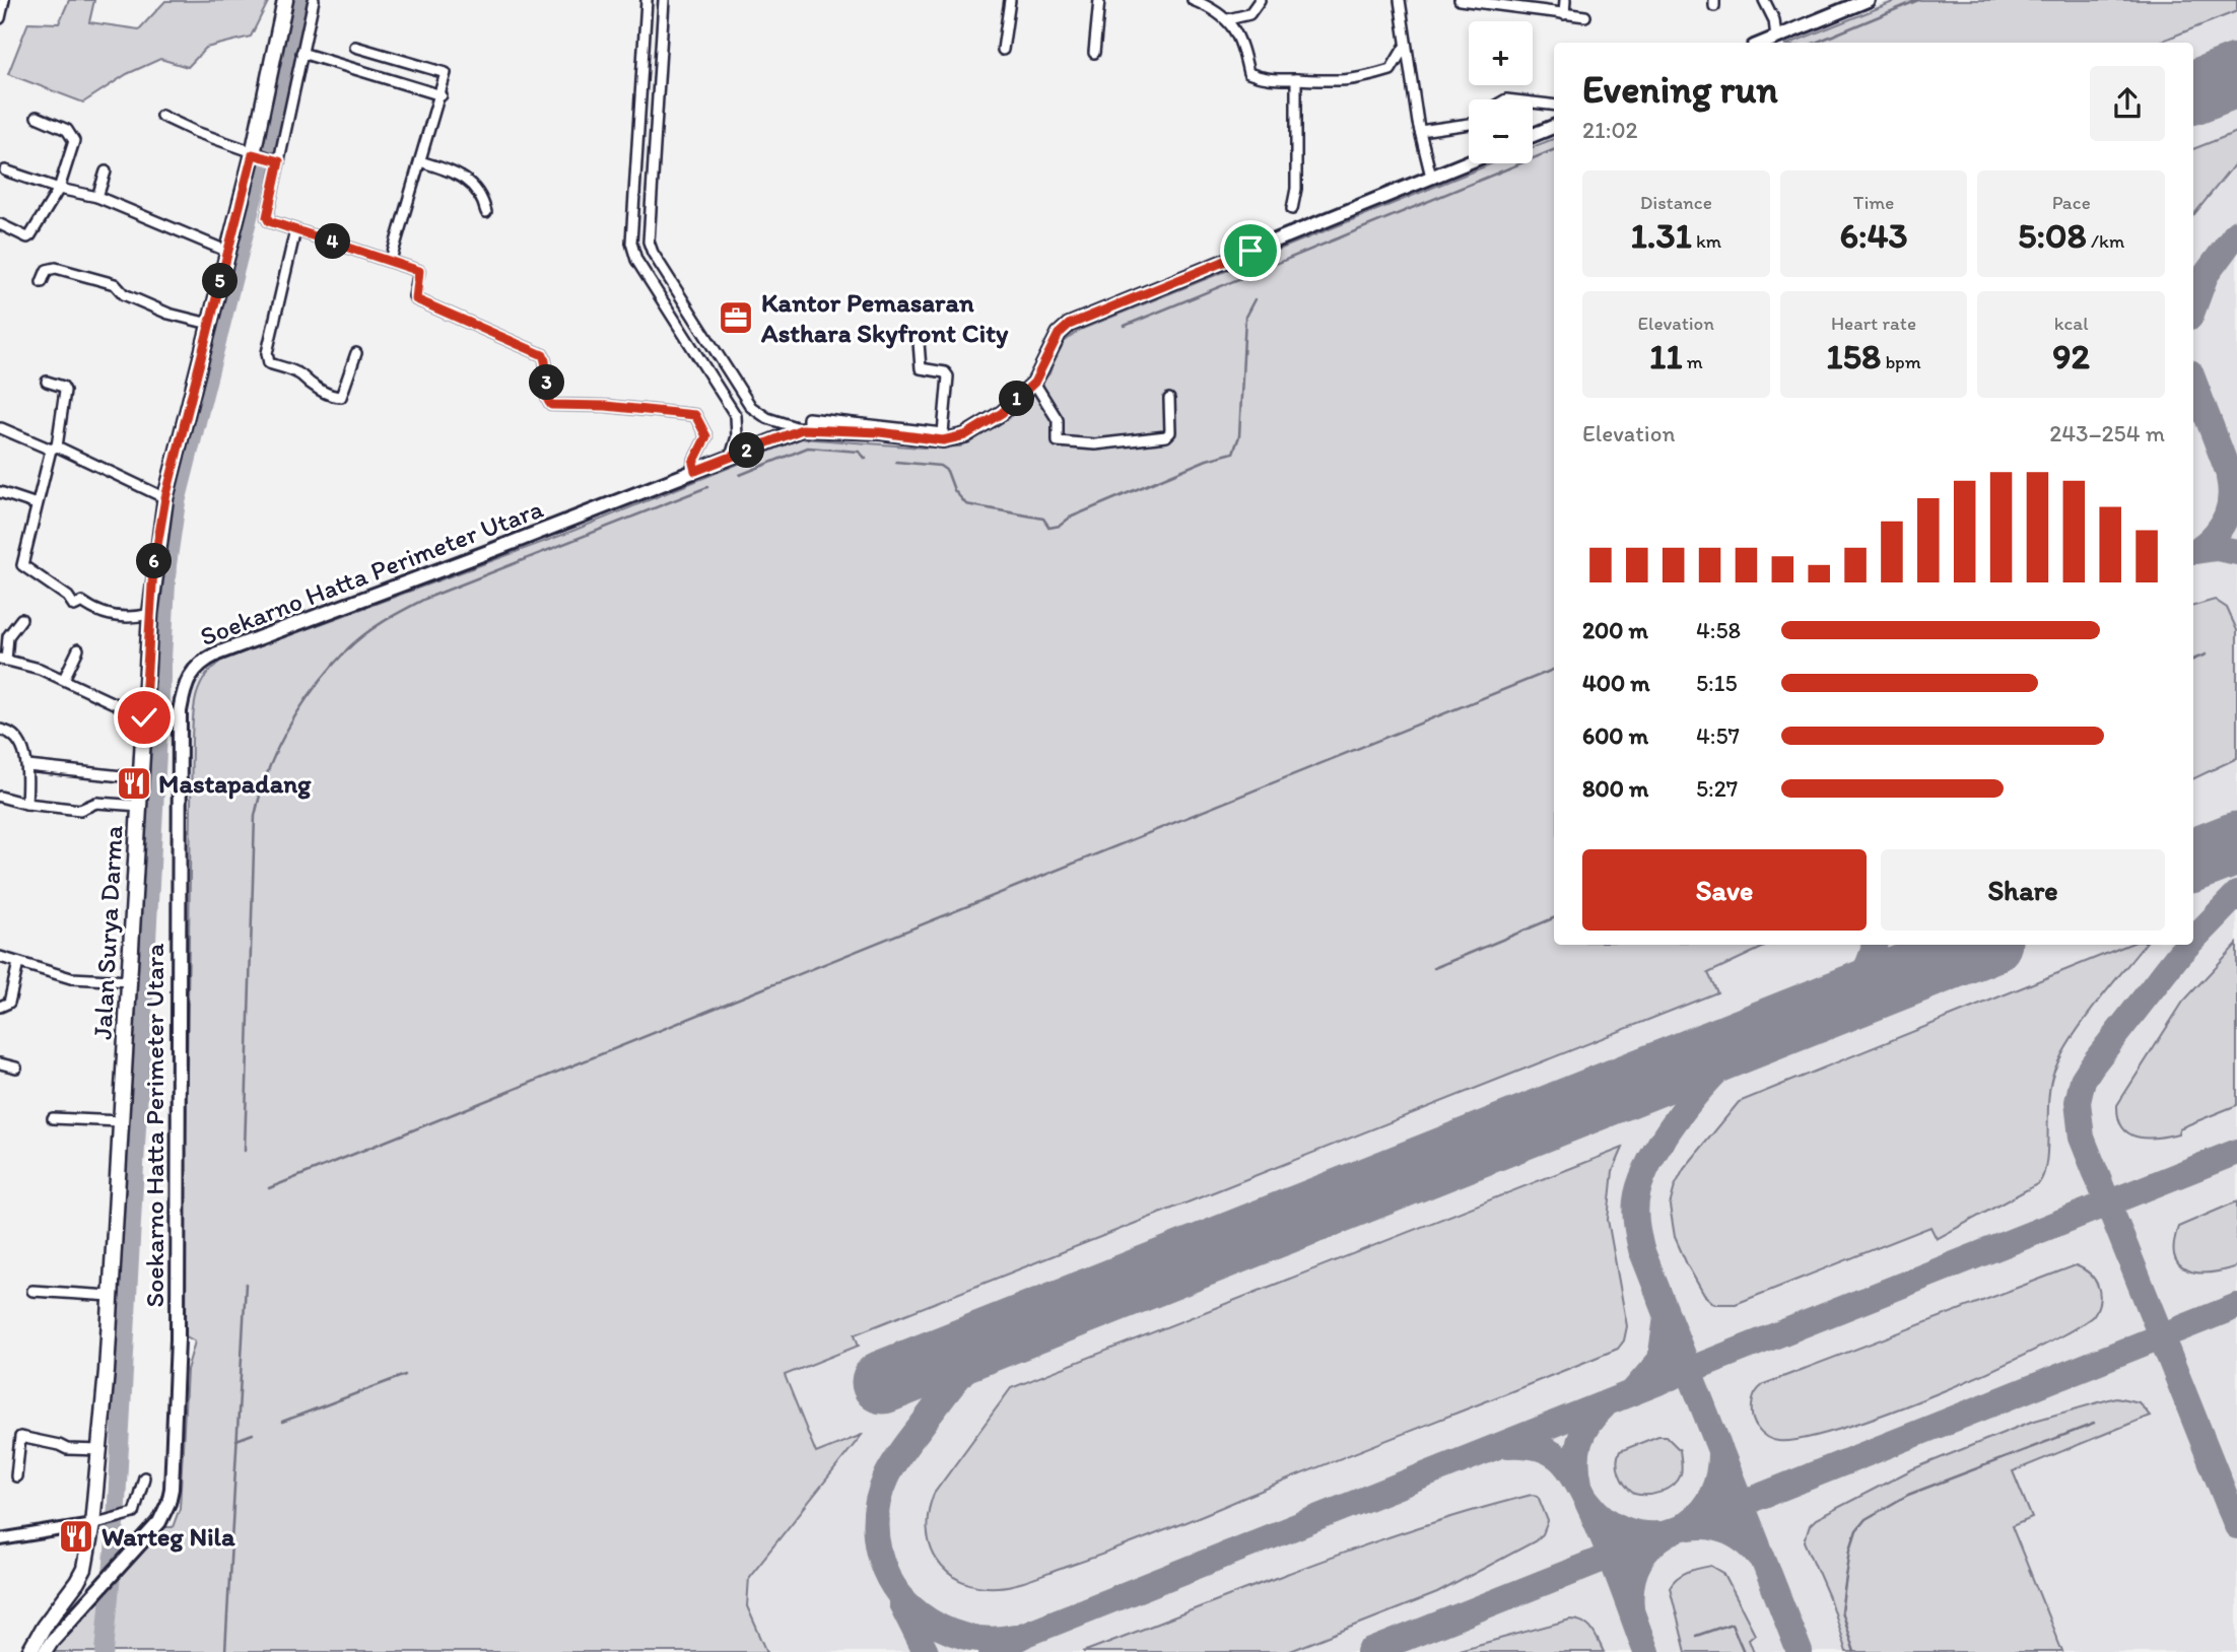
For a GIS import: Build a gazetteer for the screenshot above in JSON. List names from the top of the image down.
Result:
{
  "streets": {
    "main road": ["Soekarno Hatta Perimeter Utara", "Jalan Surya Darma"]
  },
  "places": {
    "office": ["Kantor Pemasaran Asthara Skyfront City"],
    "restaurant": ["Mastapadang", "Warteg Nila"]
  },
  "page": {
    "map_buttons": ["+", "−"],
    "heading": ["Evening run", "21:02"],
    "stats": [
      ["Distance", "1.31 km"],
      ["Time", "6:43"],
      ["Pace", "5:08 /km"],
      ["Elevation", "11 m"],
      ["Heart rate", "158 bpm"],
      ["kcal", "92"]
    ],
    "pins": [
      "4",
      "5",
      "3",
      "1",
      "2",
      "6"
    ],
    "chart": ["Elevation", "243–254 m"],
    "list": [
      {
        "name": "200 m",
        "note": "4:58"
      },
      {
        "name": "400 m",
        "note": "5:15"
      },
      {
        "name": "600 m",
        "note": "4:57"
      },
      {
        "name": "800 m",
        "note": "5:27"
      }
    ],
    "buttons": ["Save", "Share"]
  }
}
